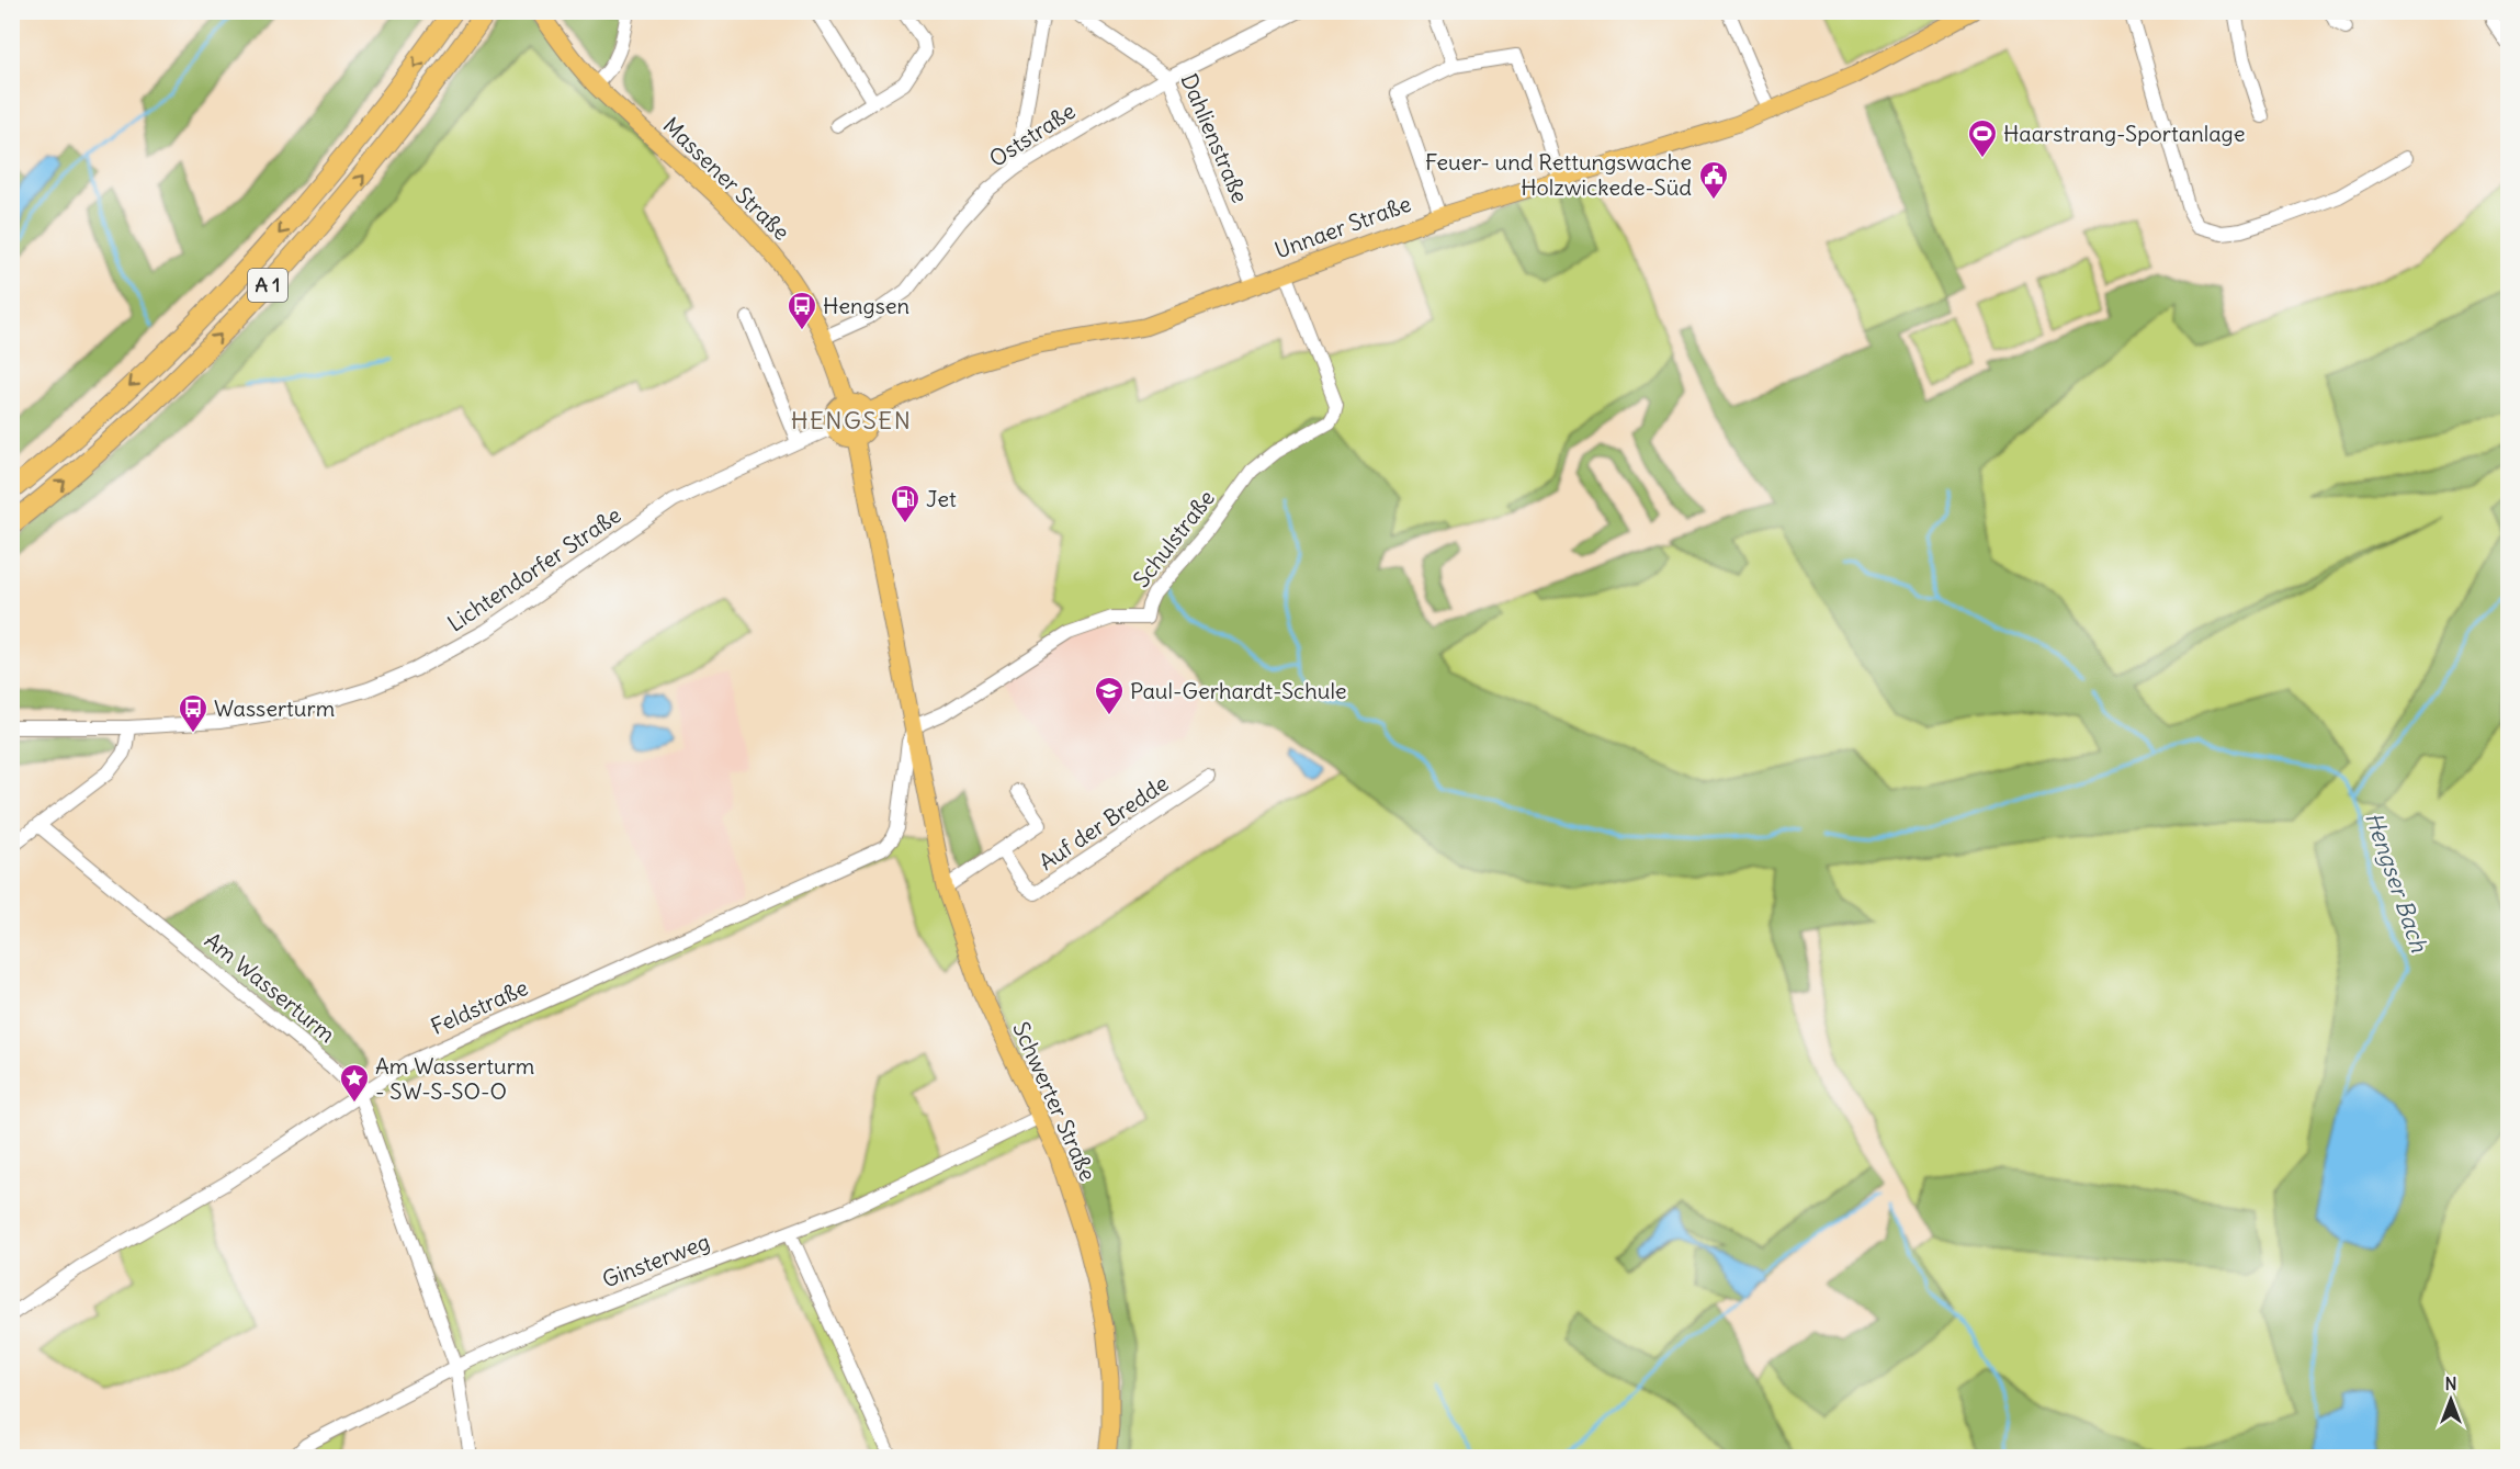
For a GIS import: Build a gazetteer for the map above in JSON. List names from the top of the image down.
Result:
{
  "streets": {
    "highway": ["A 1"],
    "main road": ["Massener Straße", "Unnaer Straße", "Schwerter Straße"],
    "street": [
      "Oststraße",
      "Dahlienstraße",
      "Schulstraße",
      "Lichtendorfer Straße",
      "Auf der Bredde",
      "Am Wasserturm",
      "Feldstraße",
      "Ginsterweg"
    ]
  },
  "crossings": [
    ["Oststraße", "Dahlienstraße"],
    ["Oststraße", "Massener Straße"],
    ["Dahlienstraße", "Unnaer Straße"],
    ["Massener Straße", "Unnaer Straße"],
    ["Massener Straße", "Lichtendorfer Straße"],
    ["Massener Straße", "Schwerter Straße"],
    ["Unnaer Straße", "Lichtendorfer Straße"],
    ["Unnaer Straße", "Schwerter Straße"],
    ["Schulstraße", "Feldstraße"],
    ["Schulstraße", "Schwerter Straße"],
    ["Lichtendorfer Straße", "Schwerter Straße"],
    ["Am Wasserturm", "Feldstraße"],
    ["Am Wasserturm", "Ginsterweg"],
    ["Feldstraße", "Schwerter Straße"],
    ["Schwerter Straße", "Ginsterweg"]
  ],
  "districts": ["HENGSEN"],
  "water": ["Hengser Bach"],
  "places": {
    "sports": ["Haarstrang-Sportanlage"],
    "public building": ["Feuer- und Rettungswache Holzwickede-Süd"],
    "bus stop": ["Hengsen", "Wasserturm"],
    "fuel station": ["Jet"],
    "school or university": ["Paul-Gerhardt-Schule"],
    "place": ["Am Wasserturm - SW-S-SO-O"]
  },
  "north": "top"
}
